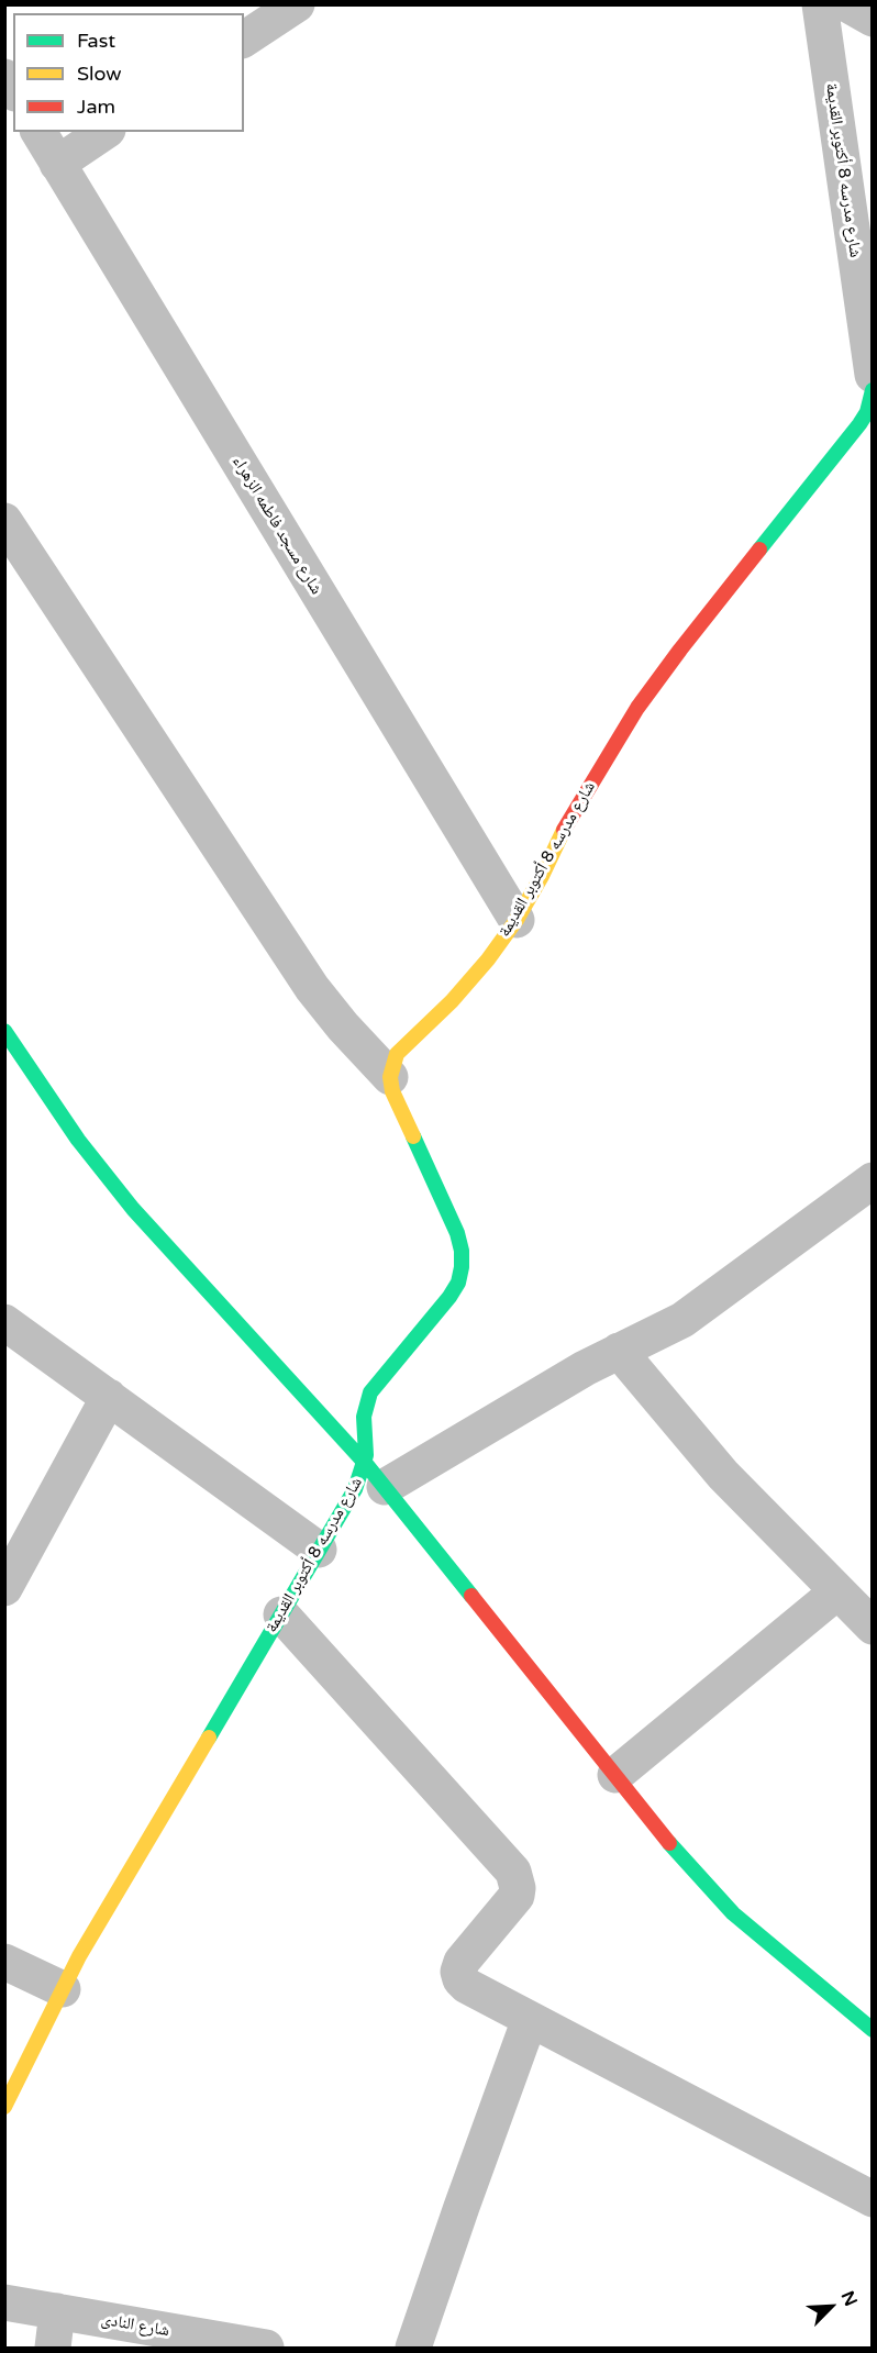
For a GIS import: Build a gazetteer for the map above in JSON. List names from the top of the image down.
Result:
{
  "streets": {
    "street": ["شارع مدرسه 8 أكتوبر القديمة", "شارع مسجد فاطمه الزهراء", "شارع النادى"]
  },
  "crossings": [
    ["شارع مدرسه 8 أكتوبر القديمة", "شارع مسجد فاطمه الزهراء"]
  ],
  "legend": ["Fast", "Slow", "Jam"],
  "north": "top right"
}
